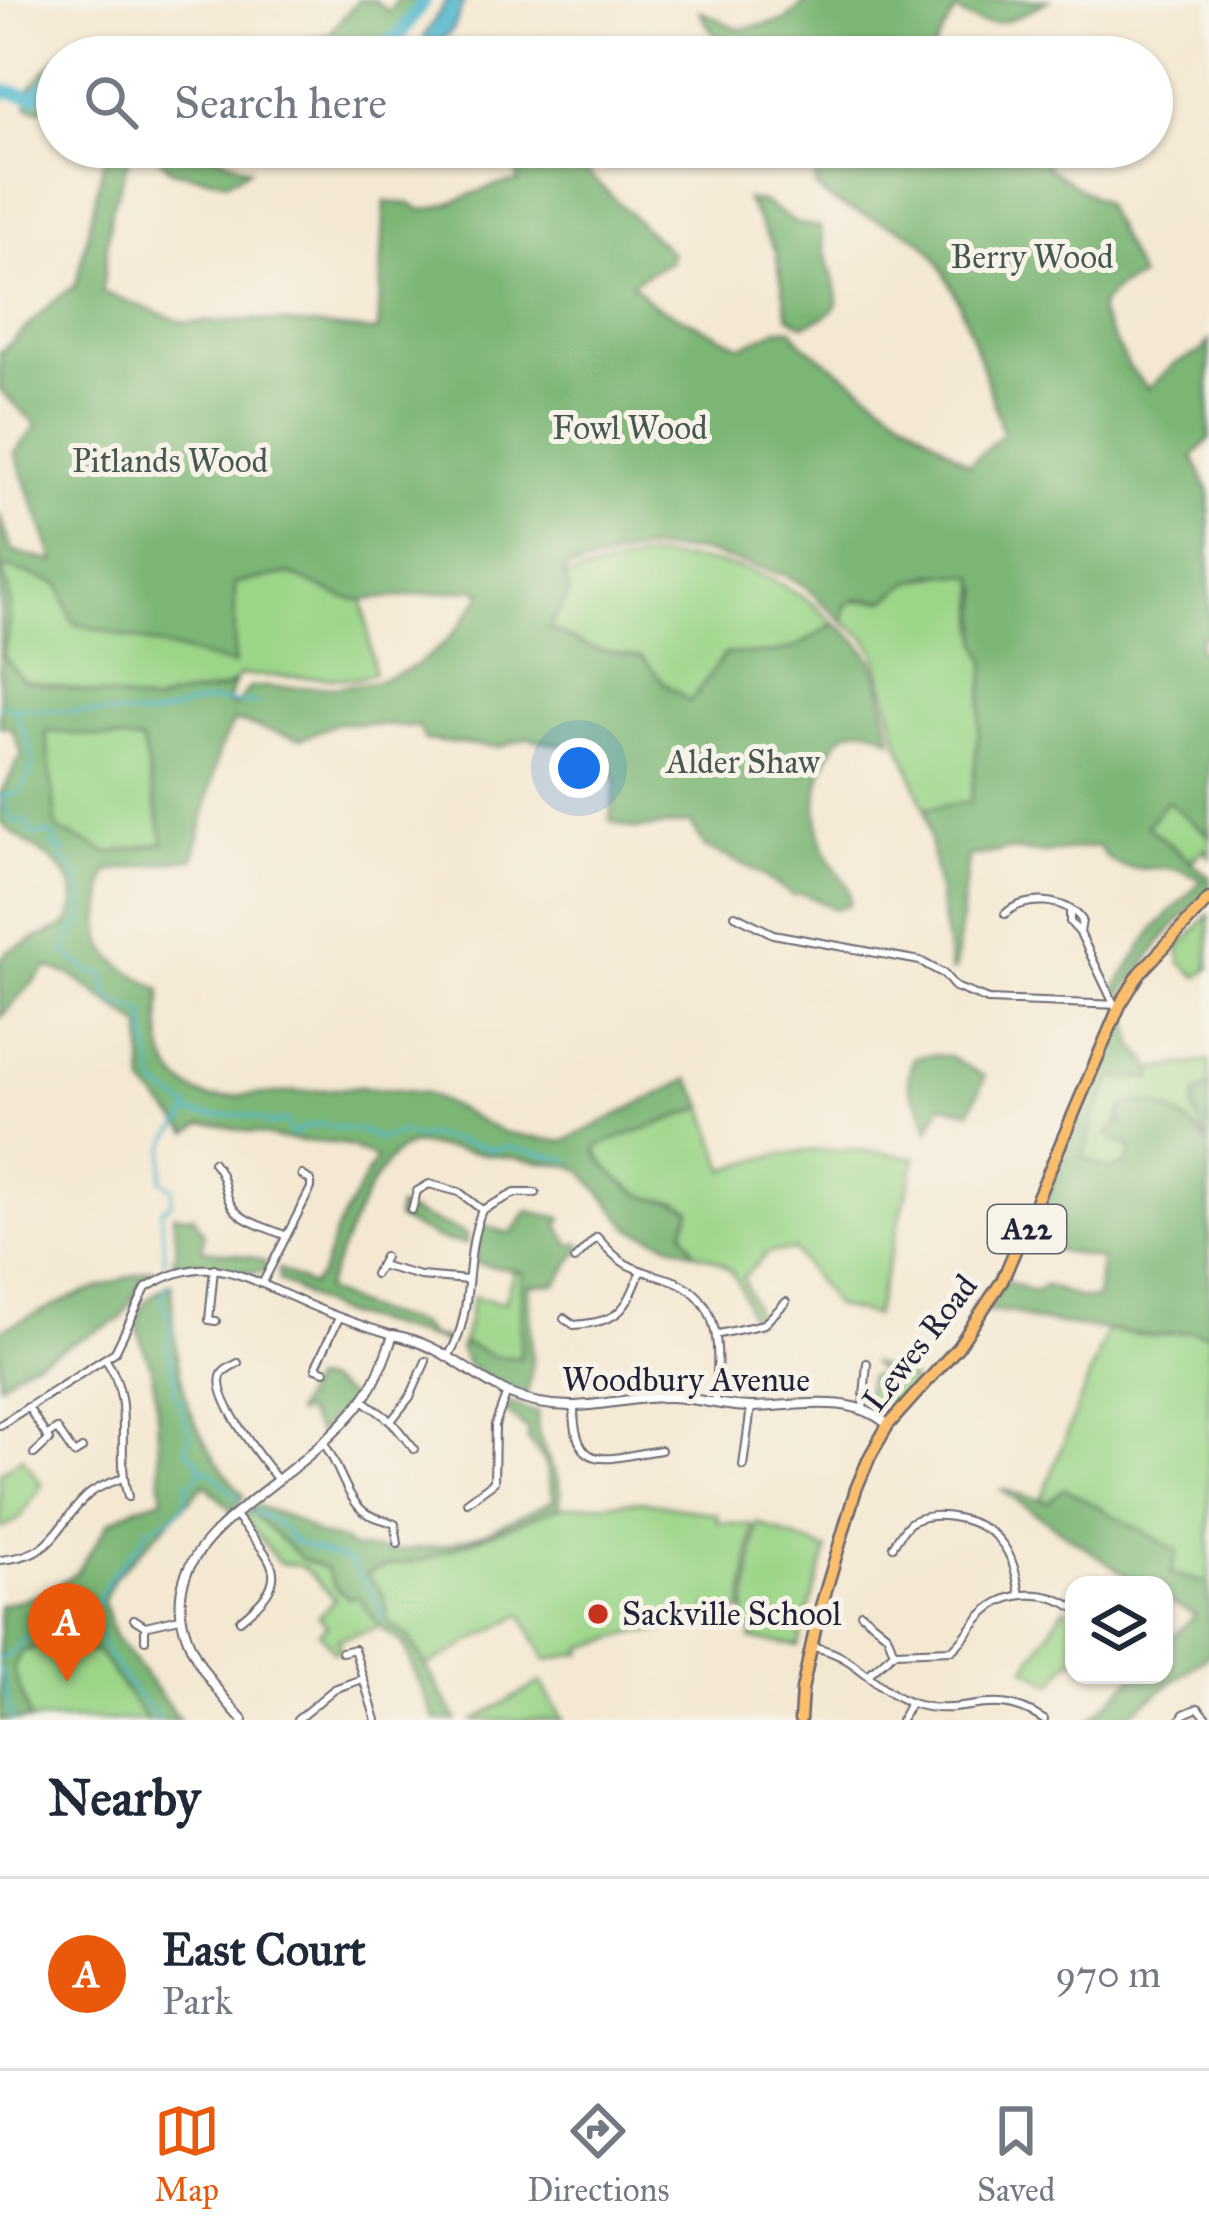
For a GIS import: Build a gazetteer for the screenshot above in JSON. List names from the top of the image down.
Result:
{
  "streets": {
    "highway": ["A22", "Lewes Road"],
    "street": ["Woodbury Avenue"]
  },
  "crossings": [
    ["Lewes Road", "Woodbury Avenue"]
  ],
  "parks": [
    "Berry Wood",
    "Fowl Wood",
    "Pitlands Wood",
    "Alder Shaw"
  ],
  "places": ["Sackville School"],
  "page": {
    "search": "Search here",
    "pins": "A",
    "heading": "Nearby",
    "list": [
      {
        "mark": "A",
        "name": "East Court",
        "note": "Park",
        "value": "970 m"
      }
    ],
    "nav": ["Map", "Directions", "Saved"]
  }
}
